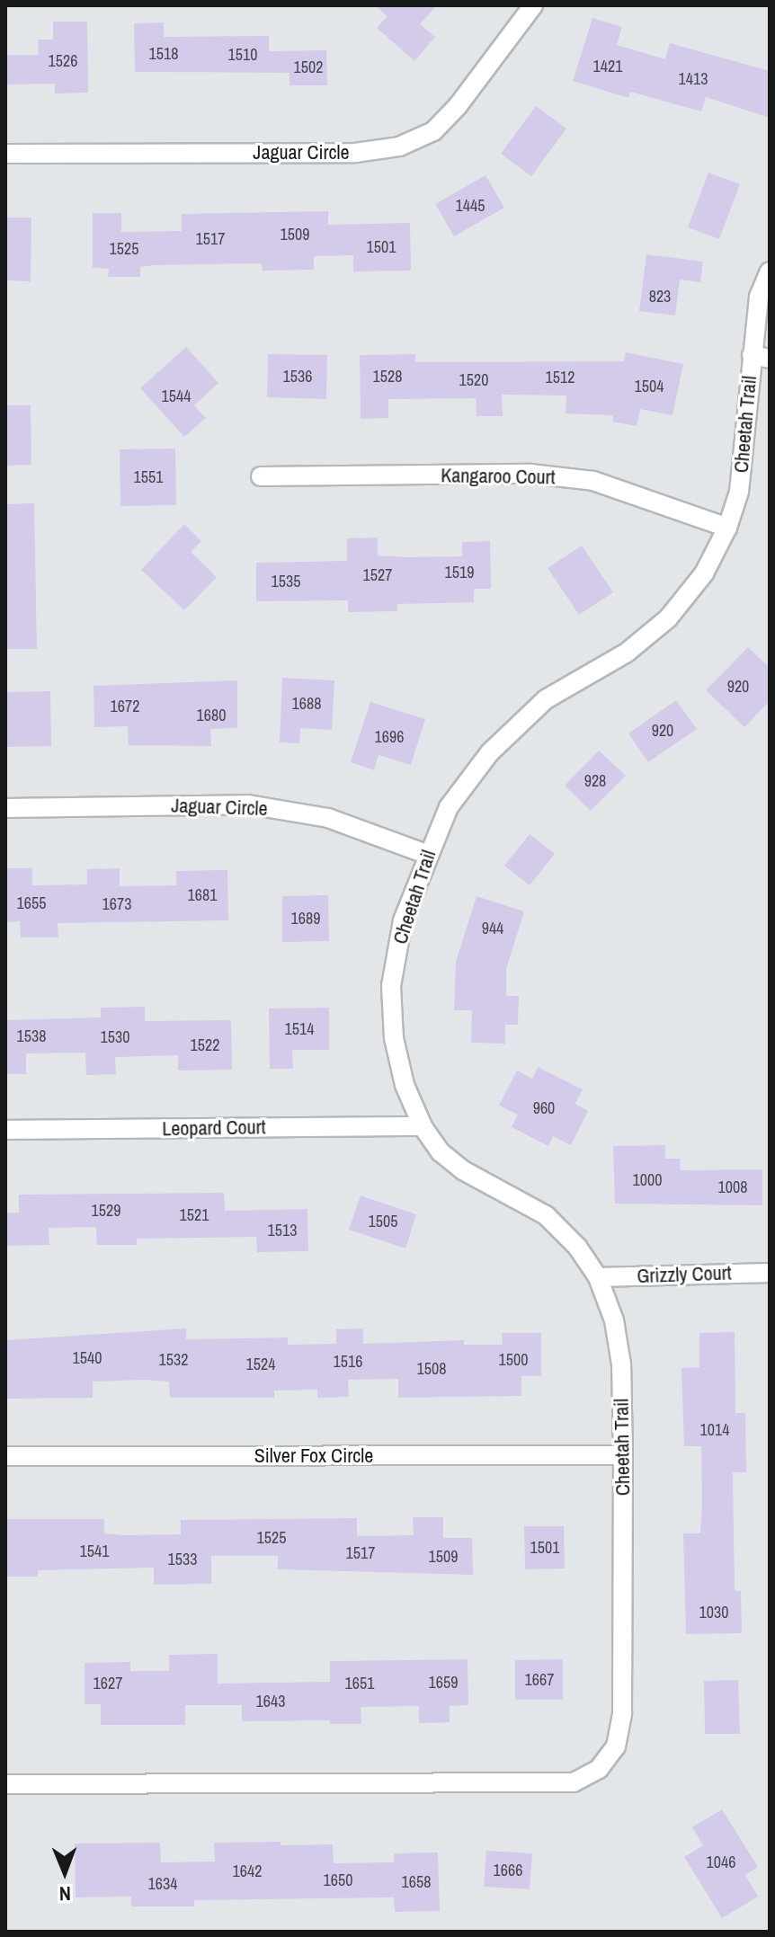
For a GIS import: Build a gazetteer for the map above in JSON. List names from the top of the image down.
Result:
{
  "streets": {
    "street": [
      "Jaguar Circle",
      "Cheetah Trail",
      "Kangaroo Court",
      "Leopard Court",
      "Grizzly Court",
      "Silver Fox Circle"
    ]
  },
  "crossings": [
    ["Jaguar Circle", "Cheetah Trail"],
    ["Cheetah Trail", "Kangaroo Court"],
    ["Cheetah Trail", "Leopard Court"],
    ["Cheetah Trail", "Grizzly Court"],
    ["Cheetah Trail", "Silver Fox Circle"]
  ],
  "house_numbers": [
    "1518",
    "1510",
    "1526",
    "1421",
    "1502",
    "1413",
    "1445",
    "1509",
    "1517",
    "1501",
    "1525",
    "823",
    "1536",
    "1528",
    "1512",
    "1520",
    "1504",
    "1544",
    "1551",
    "1519",
    "1527",
    "1535",
    "920",
    "1688",
    "1672",
    "1680",
    "920",
    "1696",
    "928",
    "1681",
    "1655",
    "1673",
    "1689",
    "944",
    "1514",
    "1538",
    "1530",
    "1522",
    "960",
    "1000",
    "1008",
    "1529",
    "1521",
    "1505",
    "1513",
    "1540",
    "1532",
    "1500",
    "1516",
    "1524",
    "1508",
    "1014",
    "1525",
    "1501",
    "1541",
    "1517",
    "1509",
    "1533",
    "1030",
    "1667",
    "1659",
    "1627",
    "1651",
    "1643",
    "1046",
    "1666",
    "1642",
    "1650",
    "1658",
    "1634"
  ],
  "north": "bottom"
}
